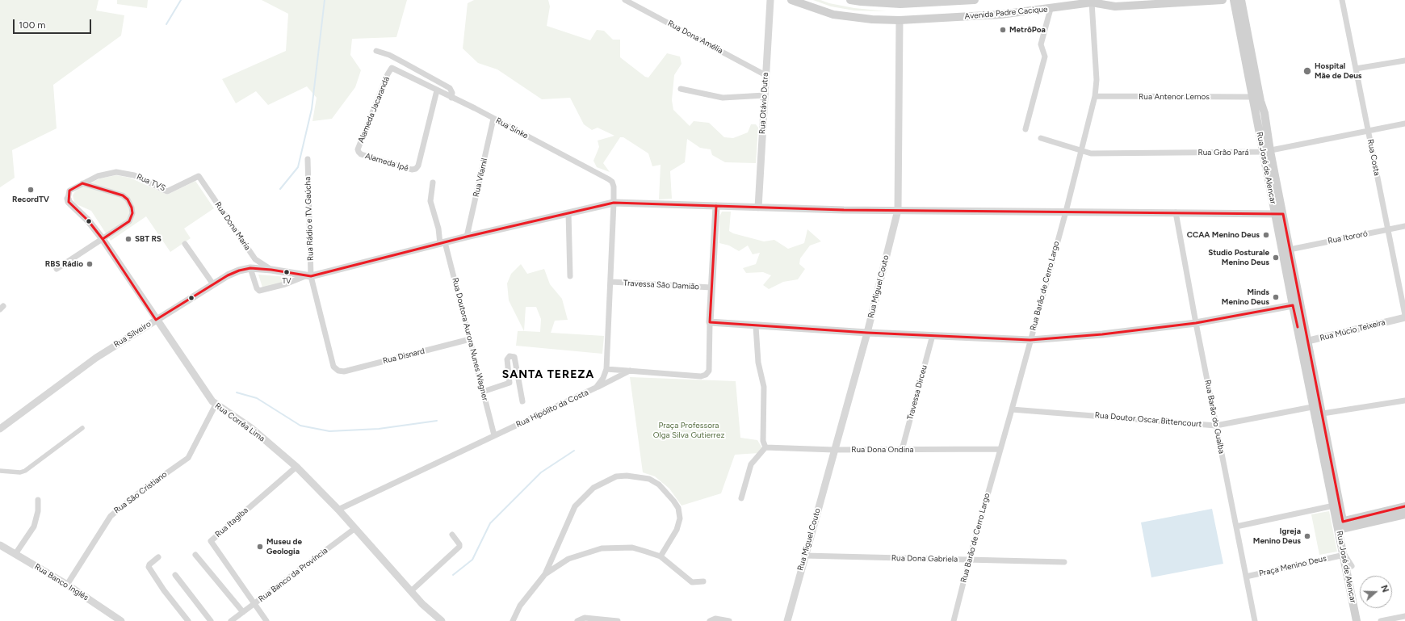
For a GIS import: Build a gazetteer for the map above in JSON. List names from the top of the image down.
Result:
{
  "streets": {
    "main road": ["Avenida Padre Cacique", "Rua José de Alencar"],
    "street": [
      "Rua Dona Amélia",
      "Rua Antenor Lemos",
      "Rua Otávio Dutra",
      "Alameda Jacarandá",
      "Rua Sinke",
      "Rua Grão Pará",
      "Rua Costa",
      "Alameda Ipê",
      "Rua Vilamil",
      "Rua TVS",
      "Rua Rádio e TV Gaúcha",
      "Rua Dona Maria",
      "Rua Itororó",
      "Travessa São Damião",
      "Rua Barão de Cerro Largo",
      "Rua Miguel Couto",
      "Rua Múcio Teixeira",
      "Rua Silveiro",
      "Rua Doutora Aurora Nunes Wagner",
      "Rua Disnard",
      "Travessa Dirceu",
      "Rua Hipólito da Costa",
      "Rua Barão do Guaíba",
      "Rua Doutor Oscar Bittencourt",
      "Rua Corrêa Lima",
      "Rua Dona Ondina",
      "Rua São Cristiano",
      "Rua Itagiba",
      "Rua Dona Gabriela",
      "Praça Menino Deus",
      "Rua Banco da Província",
      "Rua Banco Inglês"
    ]
  },
  "crossings": [
    ["Avenida Padre Cacique", "Rua Barão de Cerro Largo"],
    ["Avenida Padre Cacique", "Rua Miguel Couto"],
    ["Rua Dona Amélia", "Rua Otávio Dutra"],
    ["Rua Antenor Lemos", "Rua José de Alencar"],
    ["Rua Antenor Lemos", "Rua Barão de Cerro Largo"],
    ["Rua Otávio Dutra", "Rua Silveiro"],
    ["Alameda Jacarandá", "Rua Sinke"],
    ["Alameda Jacarandá", "Alameda Ipê"],
    ["Rua Sinke", "Alameda Ipê"],
    ["Rua Sinke", "Rua Vilamil"],
    ["Rua Sinke", "Rua Silveiro"],
    ["Rua Sinke", "Rua Hipólito da Costa"],
    ["Rua Grão Pará", "Rua Costa"],
    ["Rua Grão Pará", "Rua José de Alencar"],
    ["Rua Grão Pará", "Rua Barão de Cerro Largo"],
    ["Rua Costa", "Rua Itororó"],
    ["Rua Costa", "Rua Múcio Teixeira"],
    ["Rua José de Alencar", "Rua Itororó"],
    ["Rua José de Alencar", "Rua Múcio Teixeira"],
    ["Rua José de Alencar", "Rua Silveiro"],
    ["Rua José de Alencar", "Rua Doutor Oscar Bittencourt"],
    ["Rua José de Alencar", "Praça Menino Deus"],
    ["Rua Vilamil", "Rua Silveiro"],
    ["Rua TVS", "Rua Dona Maria"],
    ["Rua Rádio e TV Gaúcha", "Rua Silveiro"],
    ["Rua Rádio e TV Gaúcha", "Rua Disnard"],
    ["Rua Dona Maria", "Rua Silveiro"],
    ["Travessa São Damião", "Rua Hipólito da Costa"],
    ["Rua Barão de Cerro Largo", "Rua Silveiro"],
    ["Rua Barão de Cerro Largo", "Rua Doutor Oscar Bittencourt"],
    ["Rua Barão de Cerro Largo", "Rua Dona Ondina"],
    ["Rua Barão de Cerro Largo", "Rua Dona Gabriela"],
    ["Rua Miguel Couto", "Rua Silveiro"],
    ["Rua Miguel Couto", "Rua Dona Ondina"],
    ["Rua Miguel Couto", "Rua Dona Gabriela"],
    ["Rua Silveiro", "Rua Doutora Aurora Nunes Wagner"],
    ["Rua Silveiro", "Rua Hipólito da Costa"],
    ["Rua Silveiro", "Rua Barão do Guaíba"],
    ["Rua Silveiro", "Rua Corrêa Lima"],
    ["Rua Doutora Aurora Nunes Wagner", "Rua Disnard"],
    ["Rua Doutora Aurora Nunes Wagner", "Rua Hipólito da Costa"],
    ["Travessa Dirceu", "Rua Dona Ondina"],
    ["Rua Hipólito da Costa", "Rua Corrêa Lima"],
    ["Rua Barão do Guaíba", "Rua Doutor Oscar Bittencourt"],
    ["Rua Barão do Guaíba", "Praça Menino Deus"],
    ["Rua Corrêa Lima", "Rua São Cristiano"],
    ["Rua Corrêa Lima", "Rua Itagiba"],
    ["Rua Corrêa Lima", "Rua Banco da Província"],
    ["Rua São Cristiano", "Rua Banco Inglês"],
    ["Rua Itagiba", "Rua Banco da Província"]
  ],
  "districts": ["SANTA TEREZA"],
  "parks": ["Praça Professora Olga Silva Gutierrez"],
  "places": [
    "MetrôPoa",
    "Hospital Mãe de Deus",
    "RecordTV",
    "CCAA Menino Deus",
    "SBT RS",
    "Studio Posturale Menino Deus",
    "RBS Rádio",
    "TV",
    "Minds Menino Deus",
    "Igreja Menino Deus",
    "Museu de Geologia"
  ],
  "scale_bar": "100 m",
  "north": "right"
}
